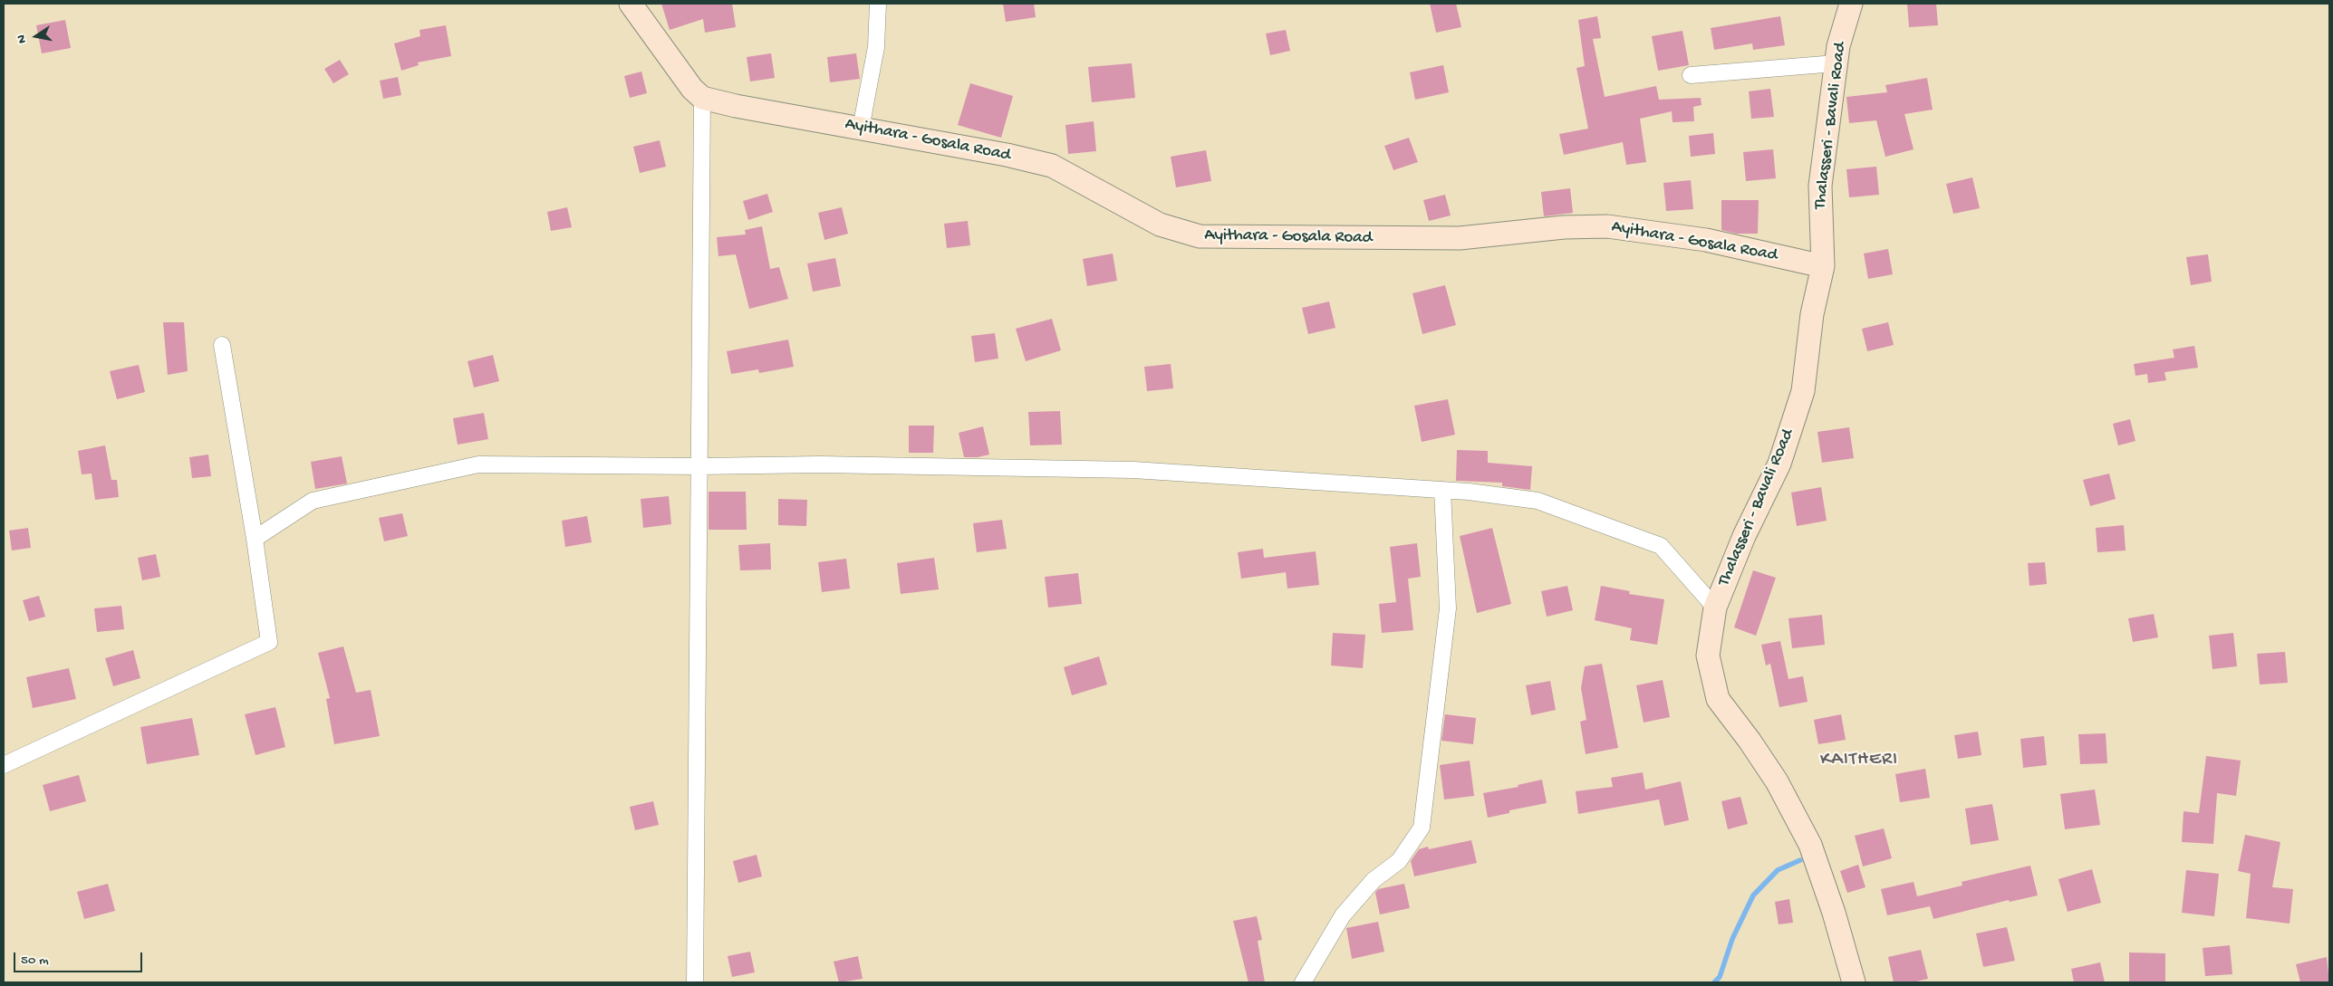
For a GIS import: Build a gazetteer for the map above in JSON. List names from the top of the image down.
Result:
{
  "streets": {
    "main road": ["Thalasseri - Bavali Road", "Ayithara - Gosala Road"]
  },
  "crossings": [
    ["Thalasseri - Bavali Road", "Ayithara - Gosala Road"]
  ],
  "districts": ["KAITHERI"],
  "scale_bar": "50 m",
  "north": "left"
}
